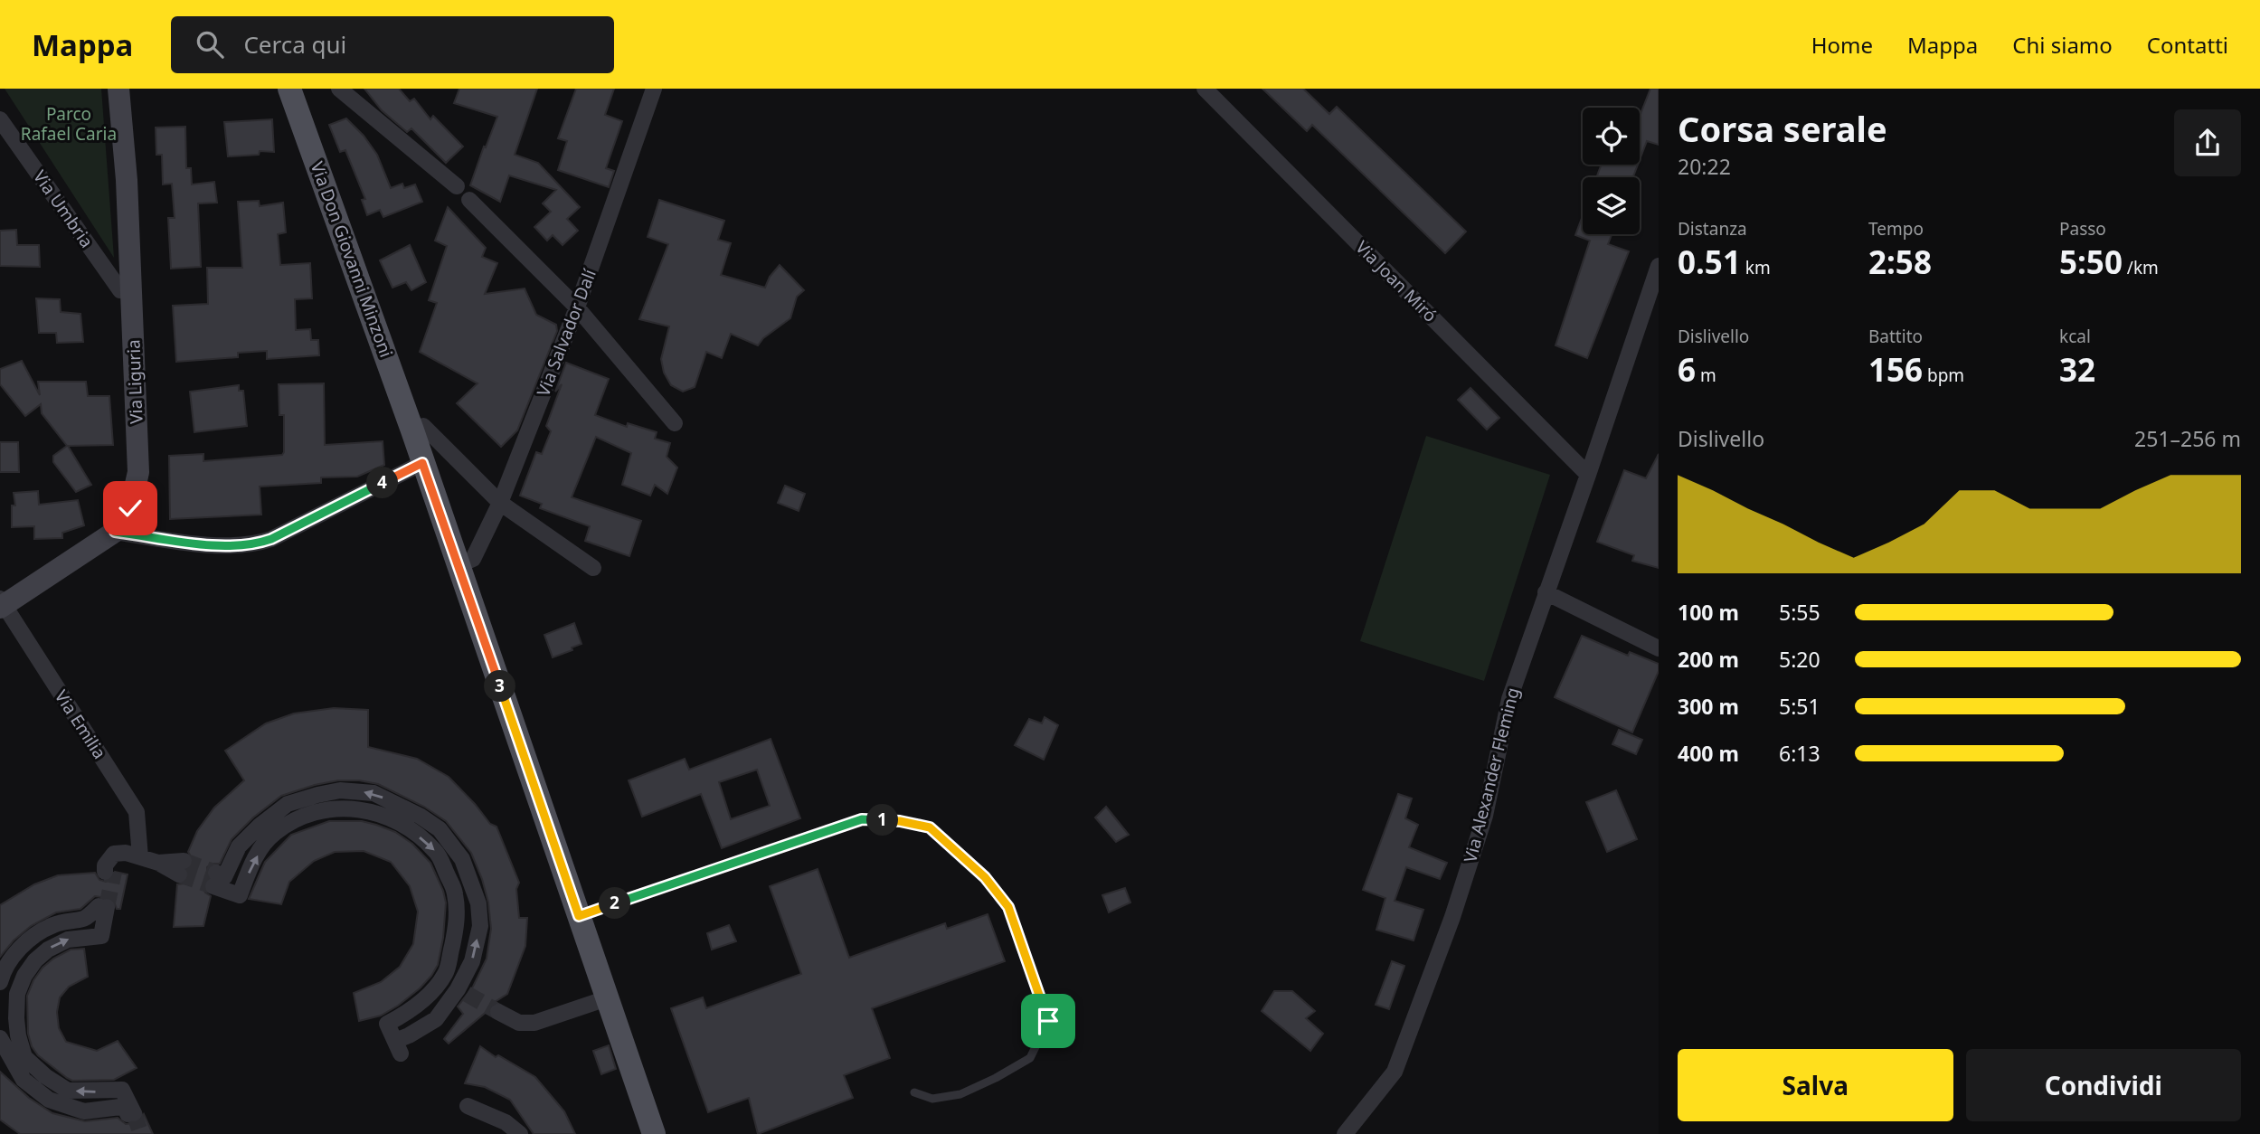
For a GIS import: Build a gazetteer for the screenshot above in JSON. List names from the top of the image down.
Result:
{
  "streets": {
    "main road": ["Via Don Giovanni Minzoni"],
    "street": [
      "Via Umbria",
      "Via Joan Miró",
      "Via Salvador Dalí",
      "Via Liguria",
      "Via Emilia",
      "Via Alexander Fleming"
    ]
  },
  "crossings": [
    ["Via Umbria", "Via Liguria"],
    ["Via Don Giovanni Minzoni", "Via Salvador Dalí"],
    ["Via Joan Miró", "Via Alexander Fleming"],
    ["Via Liguria", "Via Emilia"]
  ],
  "parks": ["Parco Rafael Caria"],
  "page": {
    "header": "Mappa",
    "search": "Cerca qui",
    "nav": [
      "Home",
      "Mappa",
      "Chi siamo",
      "Contatti"
    ],
    "heading": ["Corsa serale", "20:22"],
    "stats": [
      ["Distanza", "0.51 km"],
      ["Tempo", "2:58"],
      ["Passo", "5:50 /km"],
      ["Dislivello", "6 m"],
      ["Battito", "156 bpm"],
      ["kcal", "32"]
    ],
    "chart": ["Dislivello", "251–256 m"],
    "pins": [
      "4",
      "3",
      "1",
      "2"
    ],
    "list": [
      {
        "name": "100 m",
        "note": "5:55"
      },
      {
        "name": "200 m",
        "note": "5:20"
      },
      {
        "name": "300 m",
        "note": "5:51"
      },
      {
        "name": "400 m",
        "note": "6:13"
      }
    ],
    "buttons": ["Salva", "Condividi"]
  }
}
